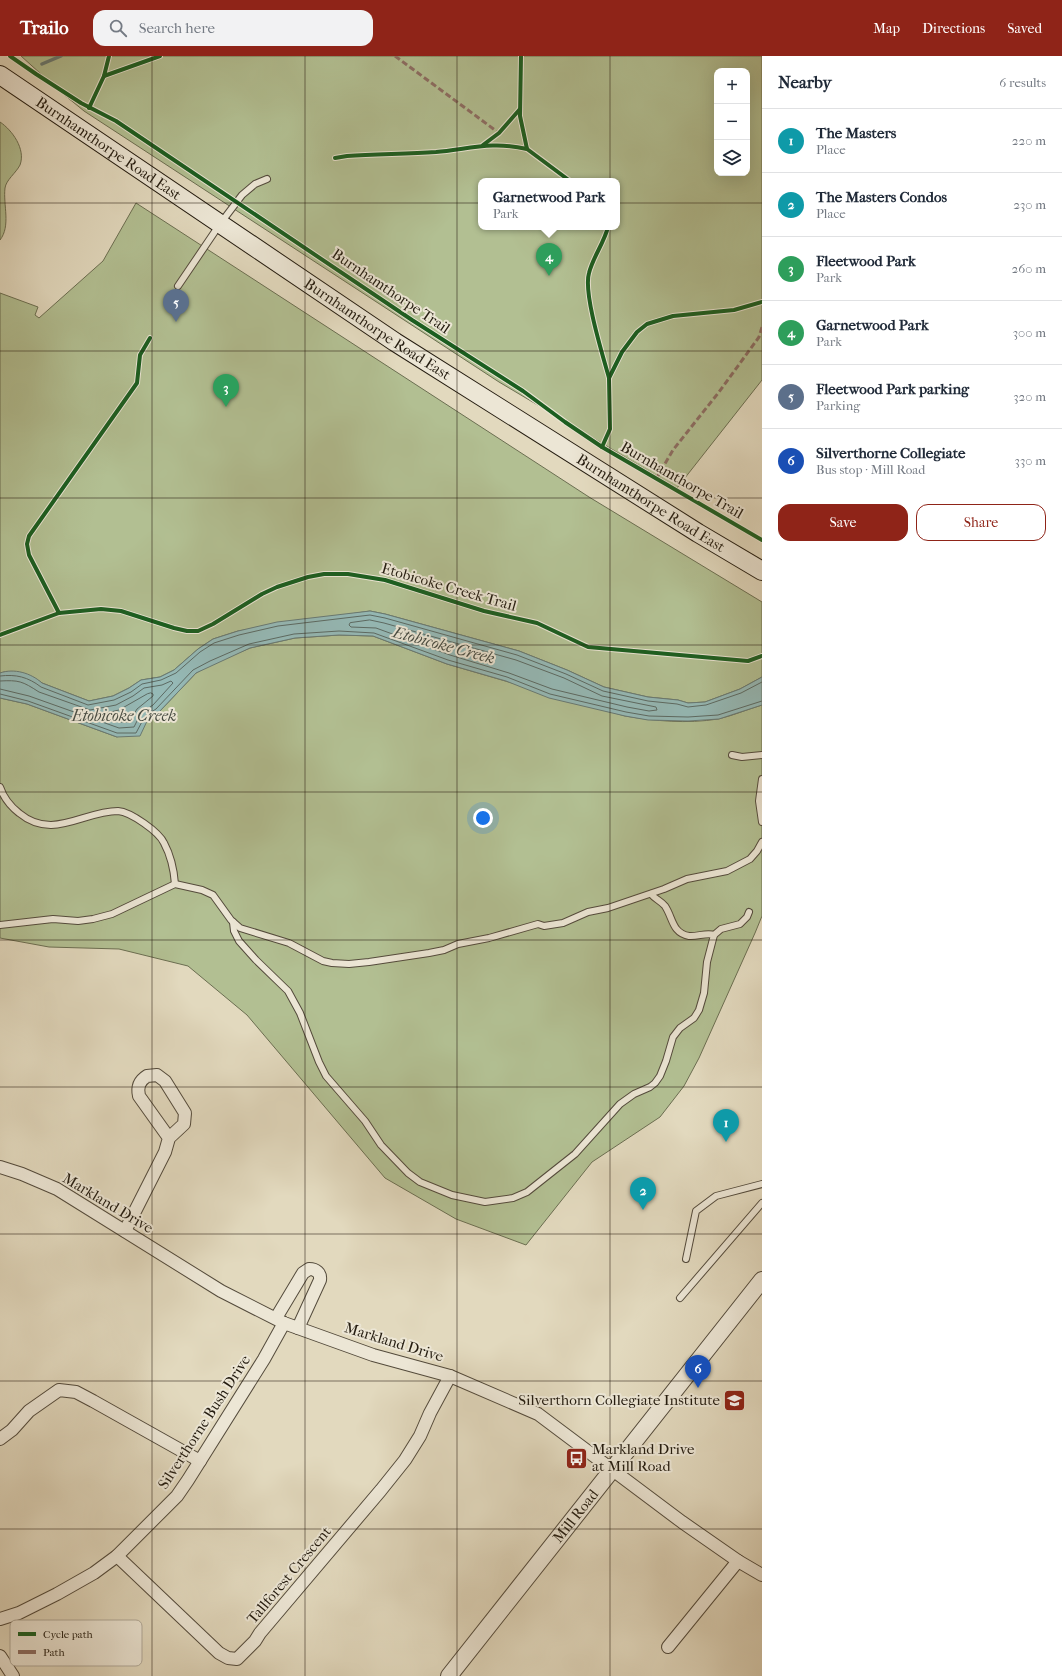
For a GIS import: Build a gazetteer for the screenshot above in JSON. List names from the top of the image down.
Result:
{
  "streets": {
    "main road": ["Burnhamthorpe Road East"],
    "street": [
      "Markland Drive",
      "Silverthorne Bush Drive",
      "Mill Road",
      "Tallforest Crescent"
    ],
    "cycle path": ["Burnhamthorpe Trail", "Etobicoke Creek Trail"]
  },
  "crossings": [
    ["Markland Drive", "Silverthorne Bush Drive"],
    ["Markland Drive", "Mill Road"],
    ["Markland Drive", "Tallforest Crescent"],
    ["Silverthorne Bush Drive", "Tallforest Crescent"]
  ],
  "water": ["Etobicoke Creek"],
  "places": {
    "school or university": ["Silverthorn Collegiate Institute"],
    "bus stop": ["Markland Drive at Mill Road"]
  },
  "legend": ["Cycle path", "Path"],
  "page": {
    "header": "Trailo",
    "search": "Search here",
    "nav": ["Map", "Directions", "Saved"],
    "heading": ["Nearby", "6 results"],
    "map_buttons": ["+", "−"],
    "list": [
      {
        "mark": "1",
        "name": "The Masters",
        "note": "Place",
        "value": "220 m"
      },
      {
        "mark": "2",
        "name": "The Masters Condos",
        "note": "Place",
        "value": "230 m"
      },
      {
        "mark": "3",
        "name": "Fleetwood Park",
        "note": "Park",
        "value": "260 m"
      },
      {
        "mark": "4",
        "name": "Garnetwood Park",
        "note": "Park",
        "value": "300 m"
      },
      {
        "mark": "5",
        "name": "Fleetwood Park parking",
        "note": "Parking",
        "value": "320 m"
      },
      {
        "mark": "6",
        "name": "Silverthorne Collegiate",
        "note": "Bus stop · Mill Road",
        "value": "330 m"
      }
    ],
    "popup": ["Garnetwood Park", "Park"],
    "pins": [
      "4",
      "5",
      "3",
      "1",
      "2",
      "6"
    ],
    "buttons": ["Save", "Share"]
  }
}
